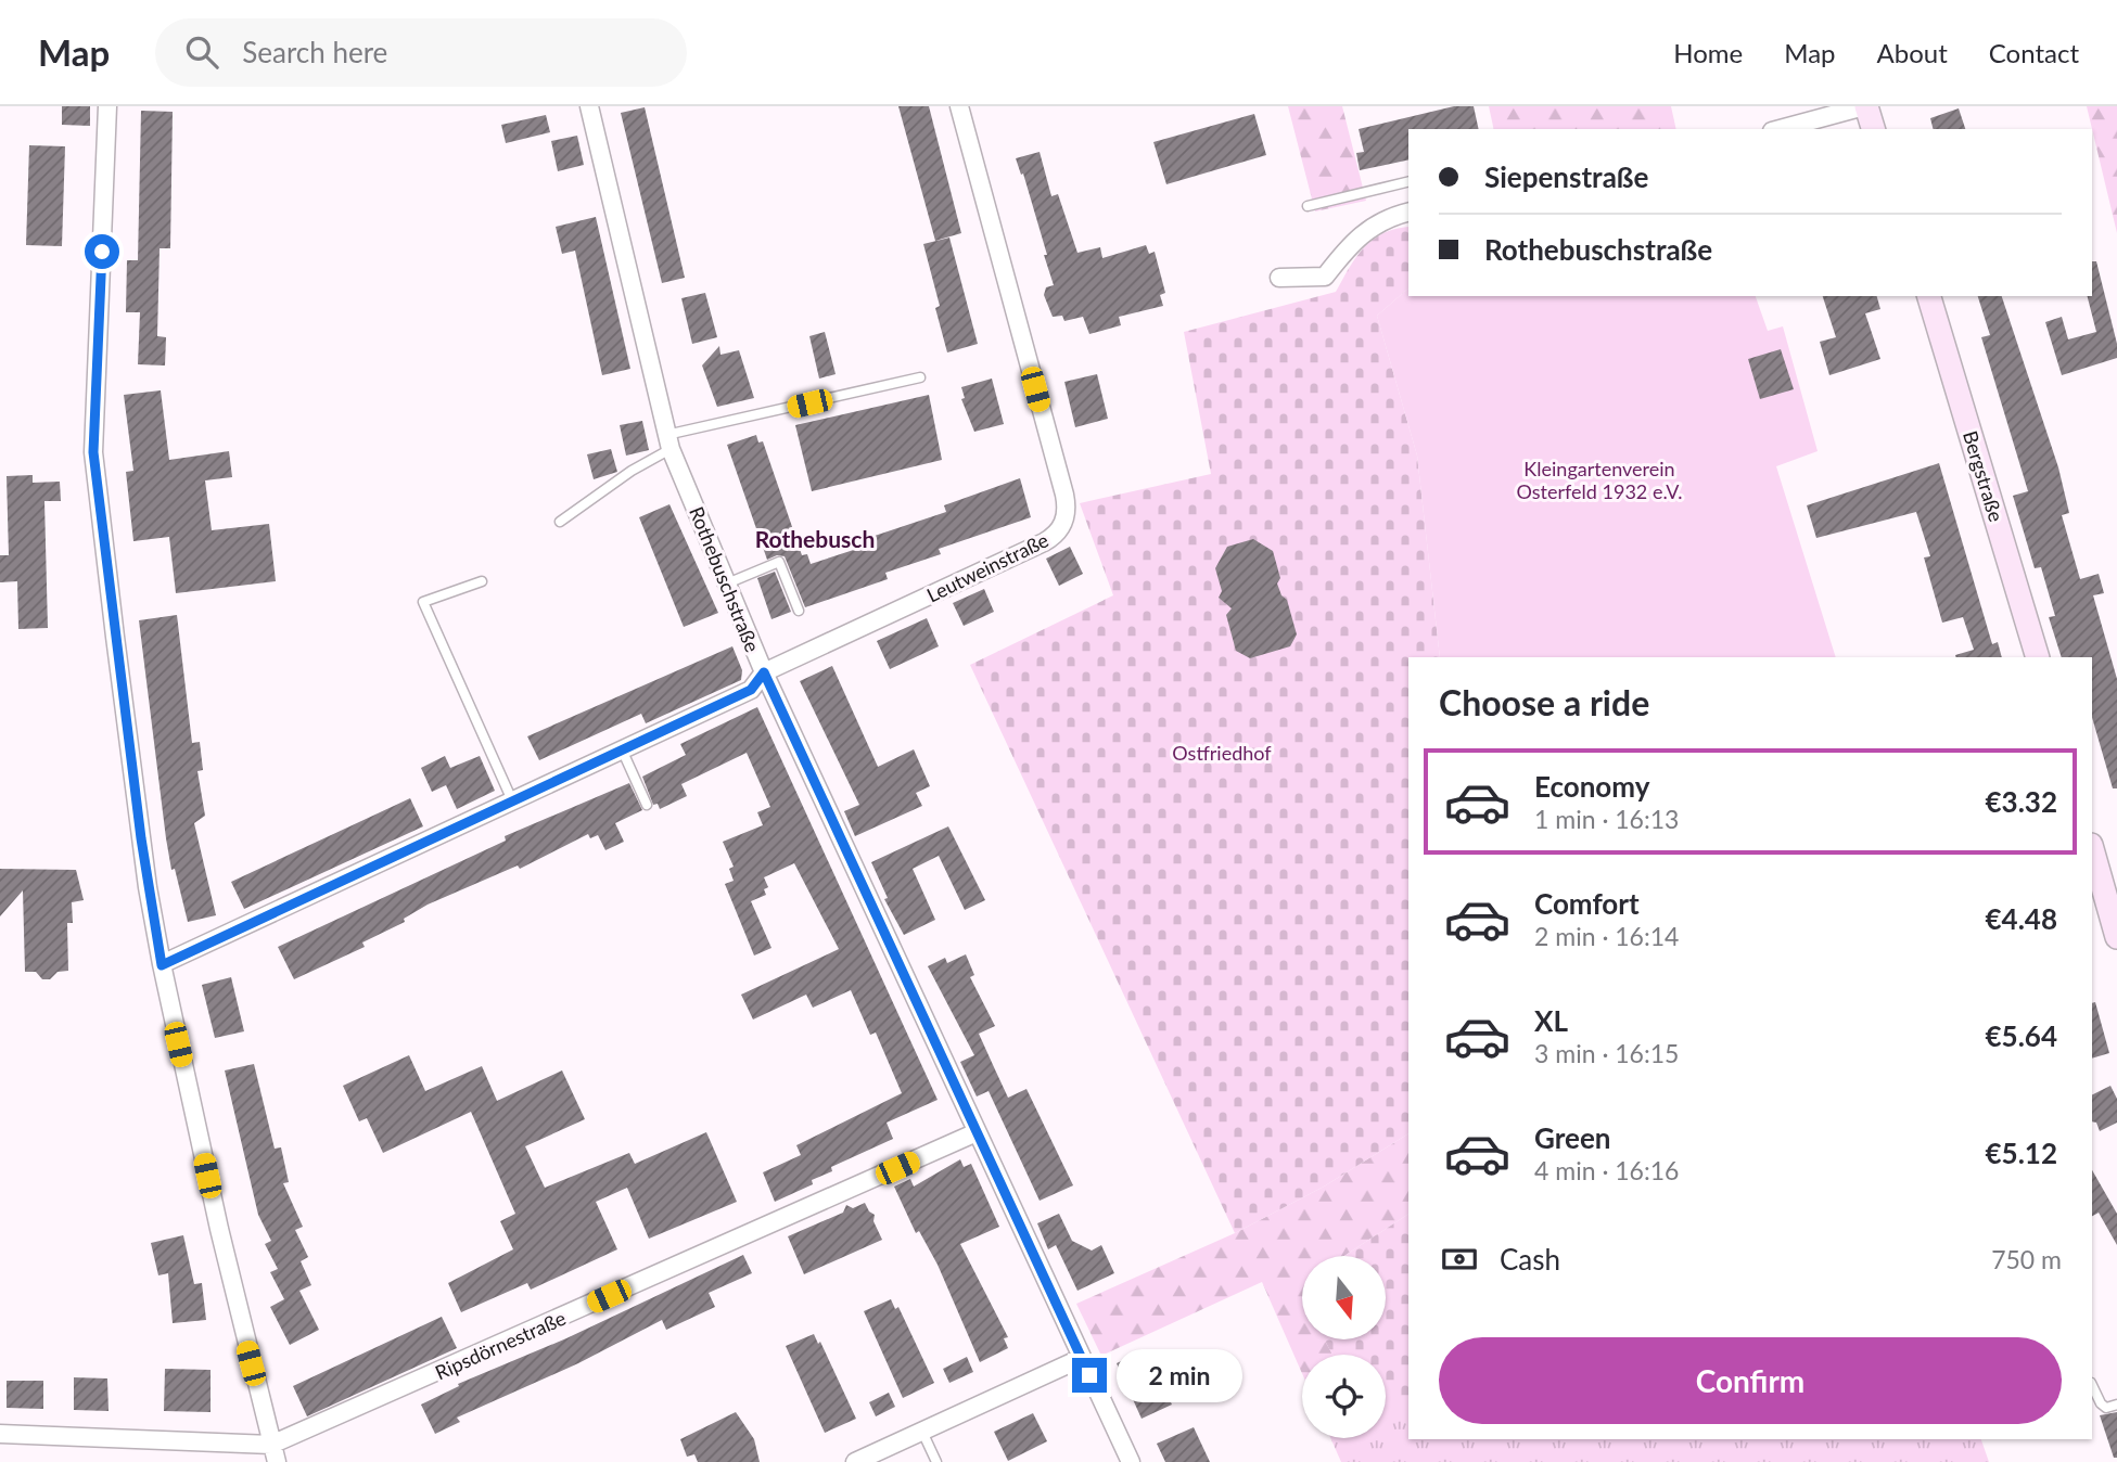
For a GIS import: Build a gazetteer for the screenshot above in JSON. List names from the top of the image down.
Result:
{
  "streets": {
    "street": [
      "Bergstraße",
      "Leutweinstraße",
      "Rothebuschstraße",
      "Ripsdörnestraße"
    ]
  },
  "crossings": [
    ["Leutweinstraße", "Rothebuschstraße"],
    ["Rothebuschstraße", "Ripsdörnestraße"]
  ],
  "districts": ["Rothebusch"],
  "parks": ["Kleingartenverein Osterfeld 1932 e.V.", "Ostfriedhof"],
  "north": "bottom",
  "page": {
    "header": "Map",
    "search": "Search here",
    "nav": [
      "Home",
      "Map",
      "About",
      "Contact"
    ],
    "banner": ["Siepenstraße", "Rothebuschstraße"],
    "heading": "Choose a ride",
    "list": [
      {
        "name": "Economy",
        "note": "1 min · 16:13",
        "value": "€3.32"
      },
      {
        "name": "Comfort",
        "note": "2 min · 16:14",
        "value": "€4.48"
      },
      {
        "name": "XL",
        "note": "3 min · 16:15",
        "value": "€5.64"
      },
      {
        "name": "Green",
        "note": "4 min · 16:16",
        "value": "€5.12"
      }
    ],
    "pay": ["Cash", "750 m"],
    "buttons": "Confirm",
    "bubble": "2 min"
  }
}
